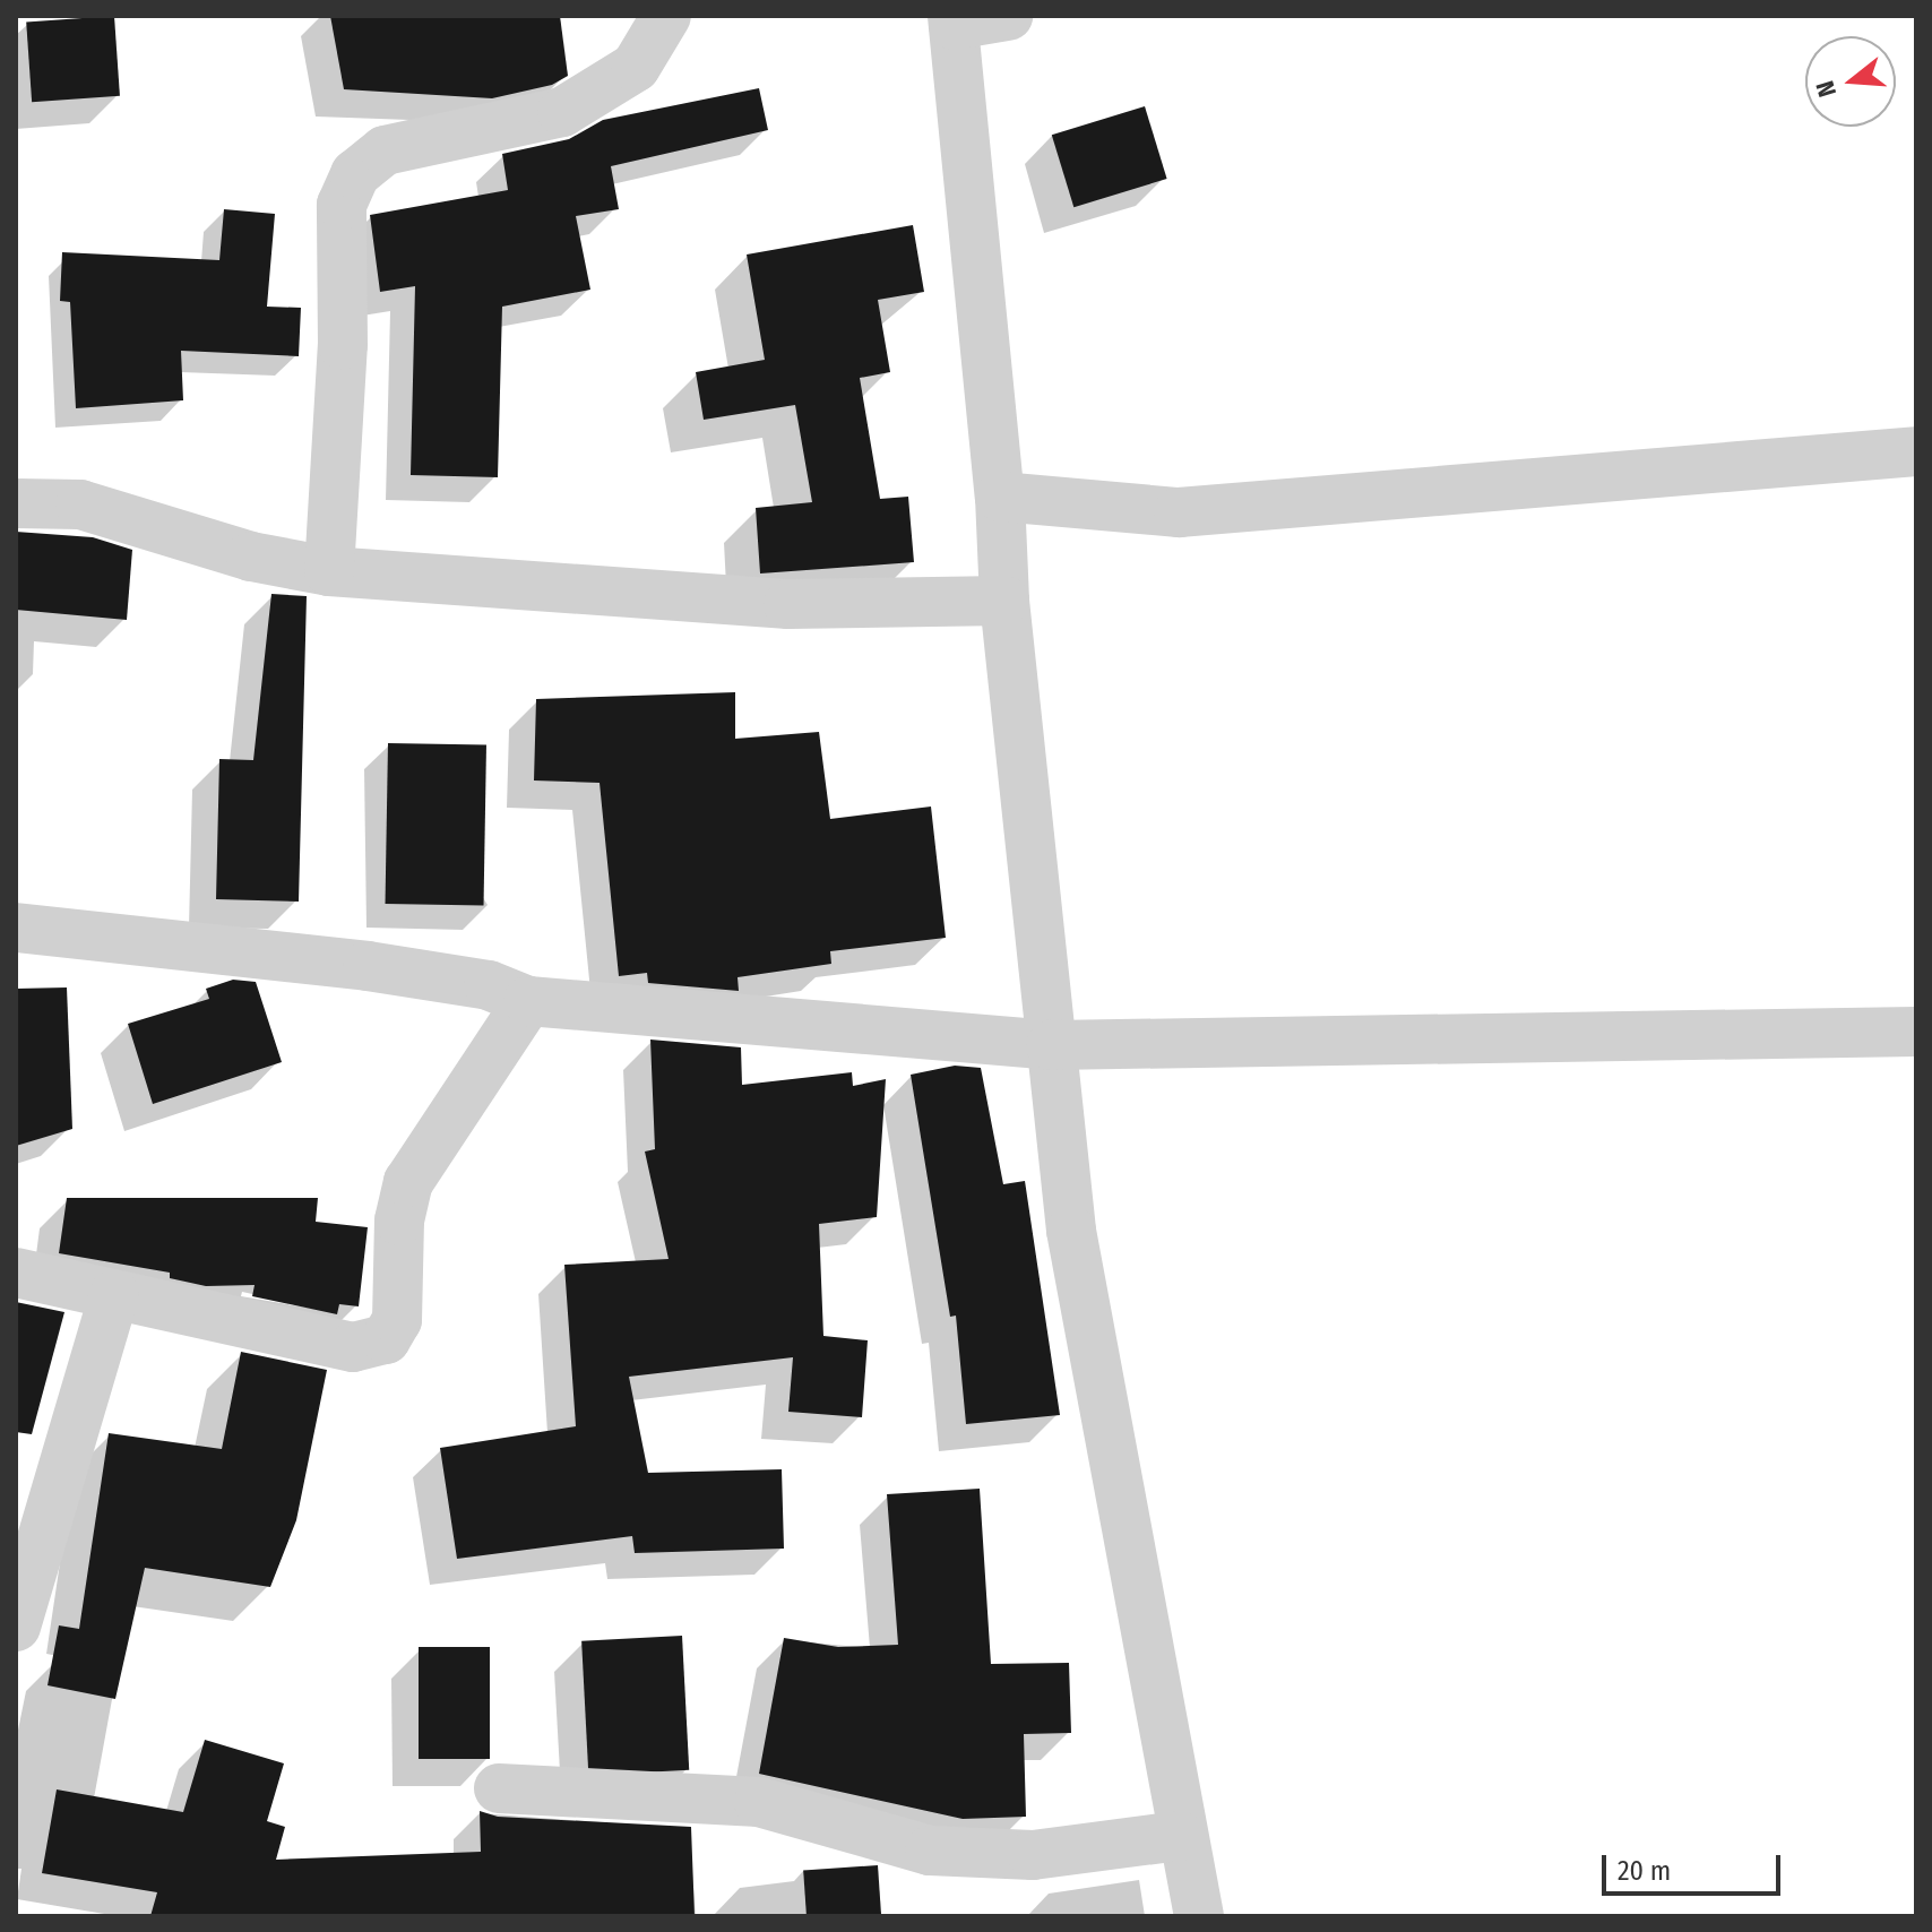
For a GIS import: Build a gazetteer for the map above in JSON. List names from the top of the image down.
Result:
{
  "scale_bar": "20 m",
  "north": "left"
}
